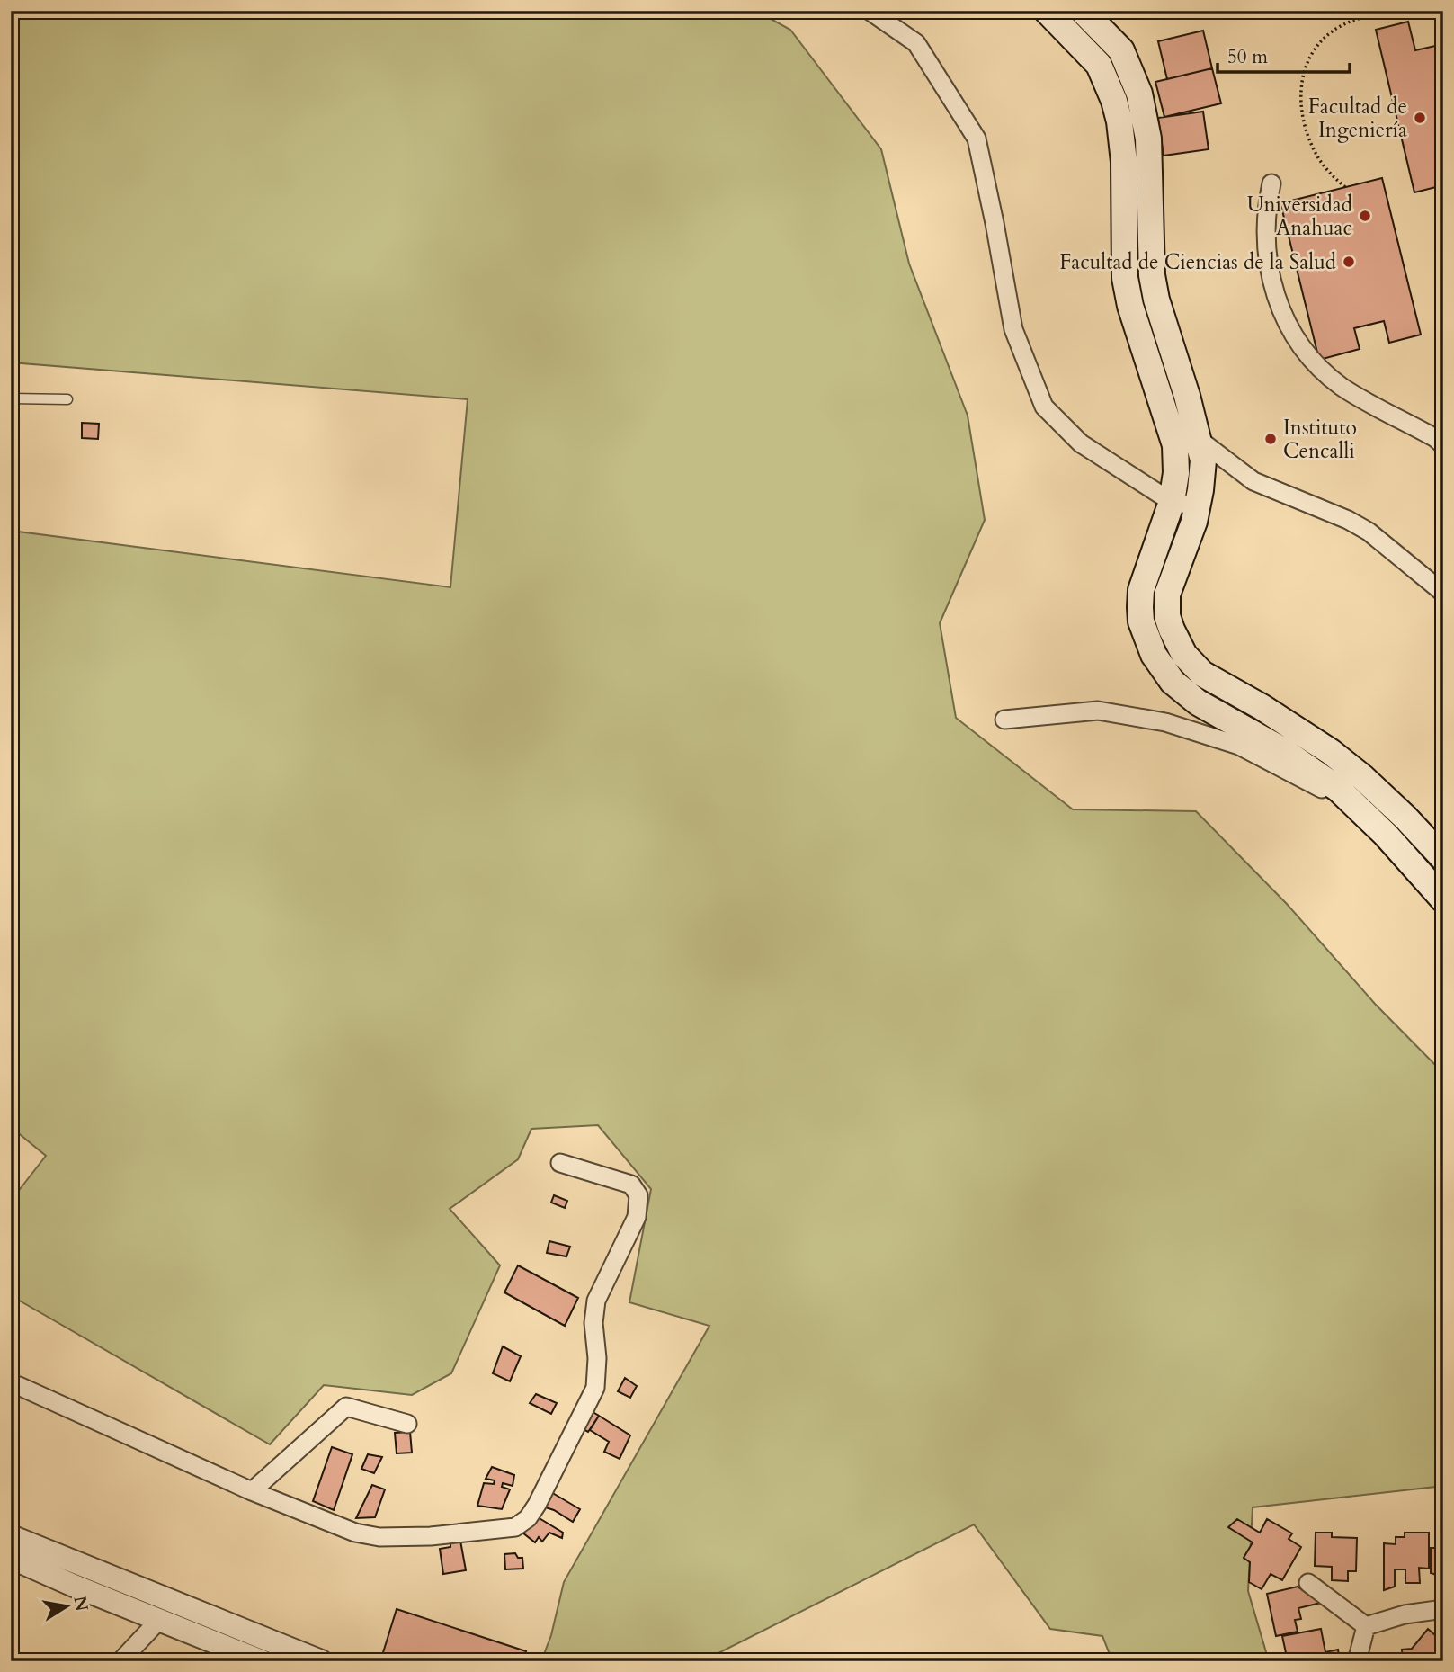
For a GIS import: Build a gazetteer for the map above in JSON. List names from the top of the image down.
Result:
{
  "places": [
    "Facultad de Ingeniería",
    "Universidad Anahuac",
    "Facultad de Ciencias de la Salud",
    "Instituto Cencalli"
  ],
  "scale_bar": "50 m",
  "north": "right"
}
